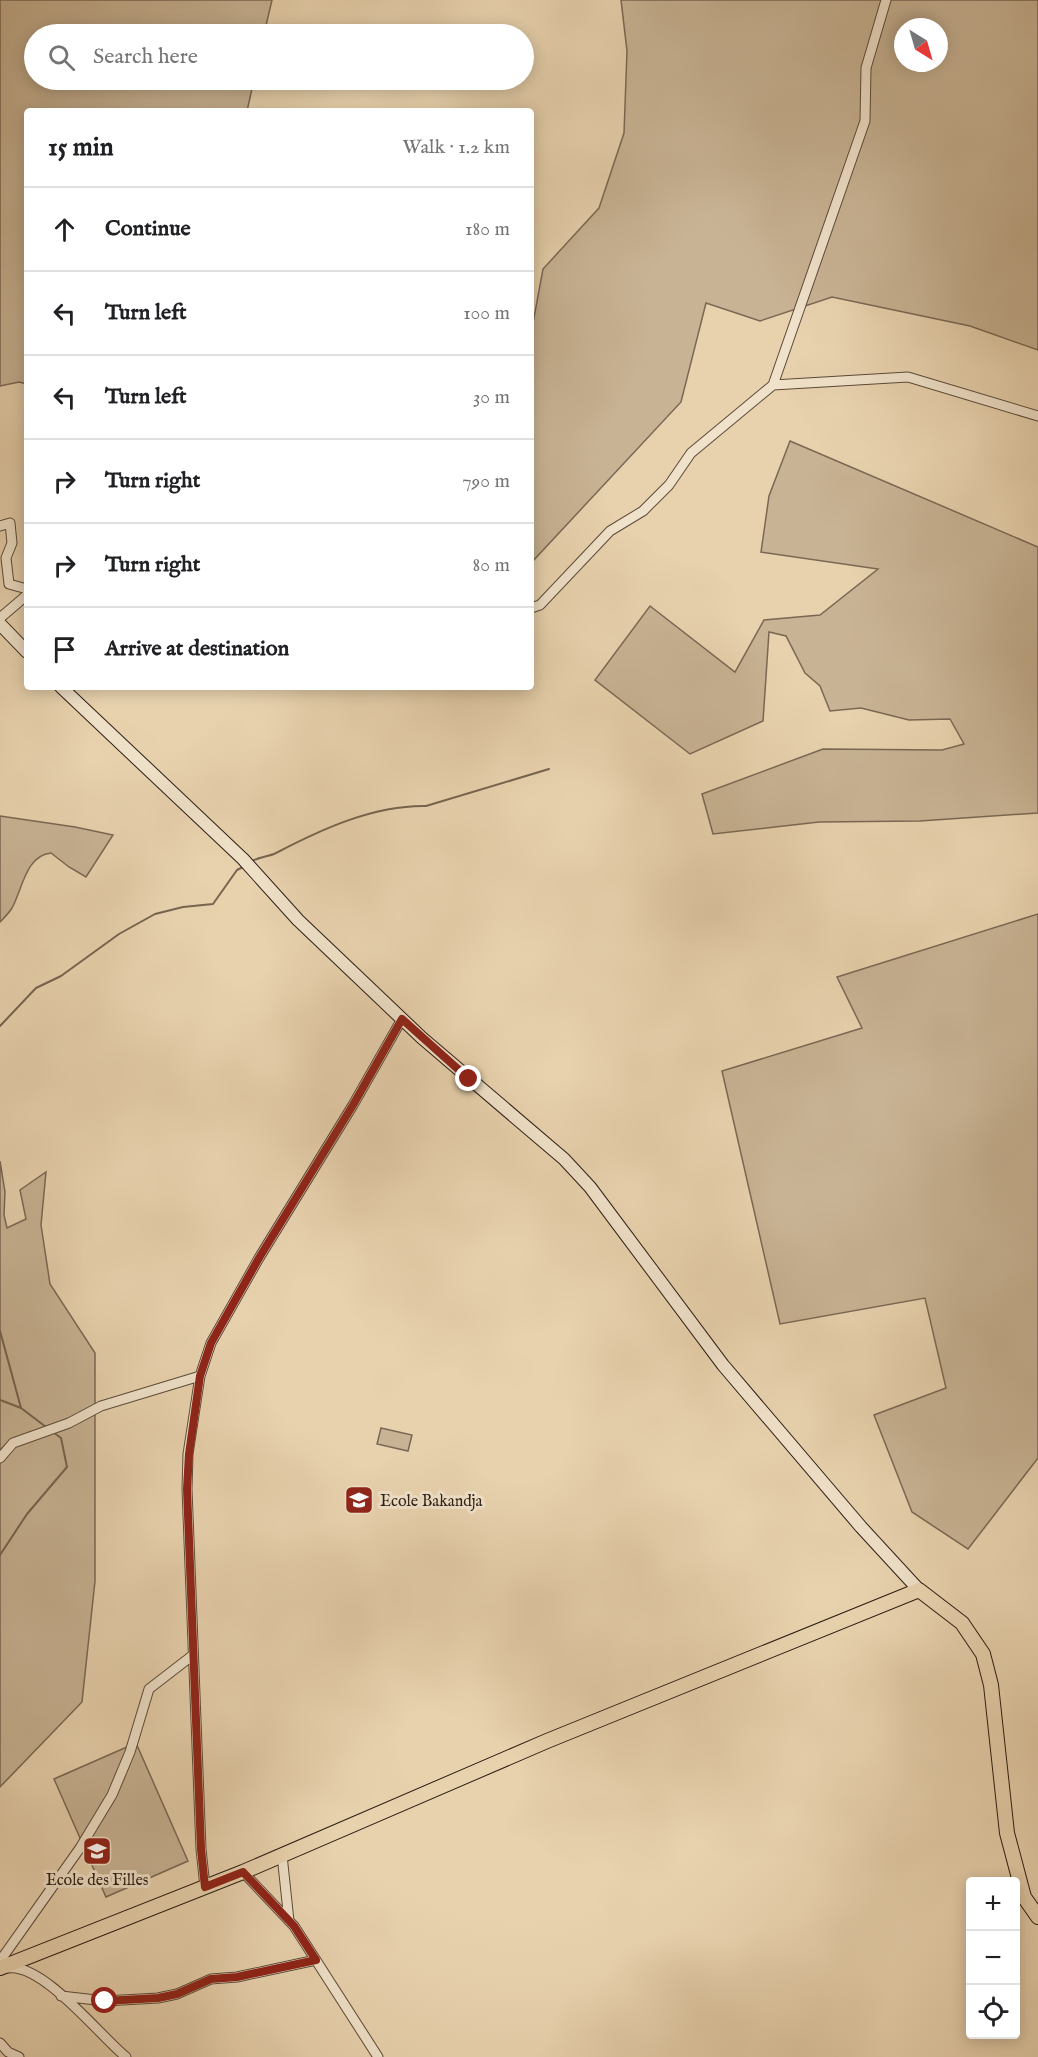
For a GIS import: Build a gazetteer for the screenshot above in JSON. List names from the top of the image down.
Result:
{
  "places": {
    "school or university": ["Ecole Bakandja", "Ecole des Filles"]
  },
  "north": "bottom right",
  "page": {
    "search": "Search here",
    "heading": ["15 min", "Walk · 1.2 km"],
    "list": [
      ["Continue", "180 m"],
      ["Turn left", "100 m"],
      ["Turn left", "30 m"],
      ["Turn right", "790 m"],
      ["Turn right", "80 m"],
      "Arrive at destination"
    ],
    "map_buttons": ["+", "−"]
  }
}
